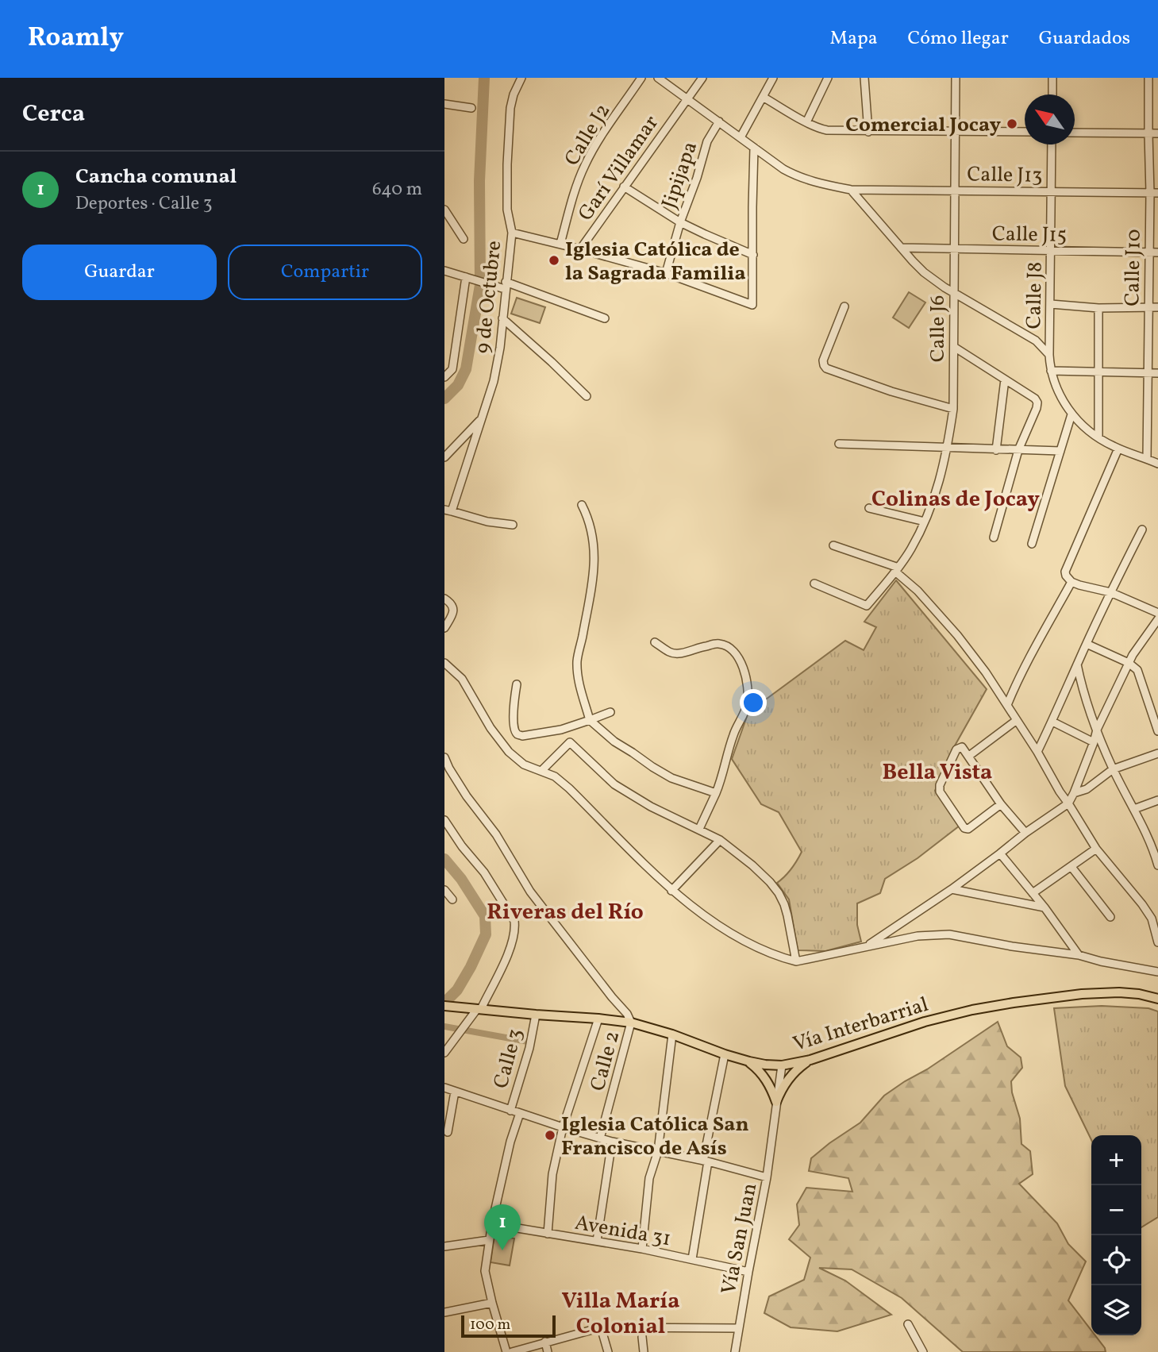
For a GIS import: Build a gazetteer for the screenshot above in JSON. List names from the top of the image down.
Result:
{
  "streets": {
    "main road": ["Vía Interbarrial"],
    "street": [
      "Calle J2",
      "Garí Villamar",
      "Calle J13",
      "Jipijapa",
      "Calle J15",
      "Calle J10",
      "Calle J8",
      "9 de Octubre",
      "Calle J6",
      "Calle 3",
      "Calle 2",
      "Avenida 31",
      "Vía San Juan"
    ]
  },
  "crossings": [
    ["Garí Villamar", "Calle J13"],
    ["Calle J13", "Jipijapa"],
    ["Calle J13", "Calle J10"],
    ["Calle J13", "Calle J8"],
    ["Calle J13", "Calle J6"],
    ["Calle J15", "Calle J10"],
    ["Calle J15", "Calle J8"],
    ["Calle J15", "Calle J6"],
    ["Vía Interbarrial", "Calle 3"],
    ["Vía Interbarrial", "Calle 2"],
    ["Vía Interbarrial", "Vía San Juan"],
    ["Calle 3", "Avenida 31"],
    ["Avenida 31", "Vía San Juan"]
  ],
  "districts": [
    "Colinas de Jocay",
    "Bella Vista",
    "Riveras del Río",
    "Villa María Colonial"
  ],
  "places": ["Comercial Jocay", "Iglesia Católica de la Sagrada Familia", "Iglesia Católica San Francisco de Asís"],
  "scale_bar": "100 m",
  "north": "top left",
  "page": {
    "header": "Roamly",
    "nav": ["Mapa", "Cómo llegar", "Guardados"],
    "heading": "Cerca",
    "list": [
      {
        "mark": "1",
        "name": "Cancha comunal",
        "note": "Deportes · Calle 3",
        "value": "640 m"
      }
    ],
    "buttons": ["Guardar", "Compartir"],
    "map_buttons": ["+", "−"],
    "pins": "1",
    "scale": "100 m"
  }
}
